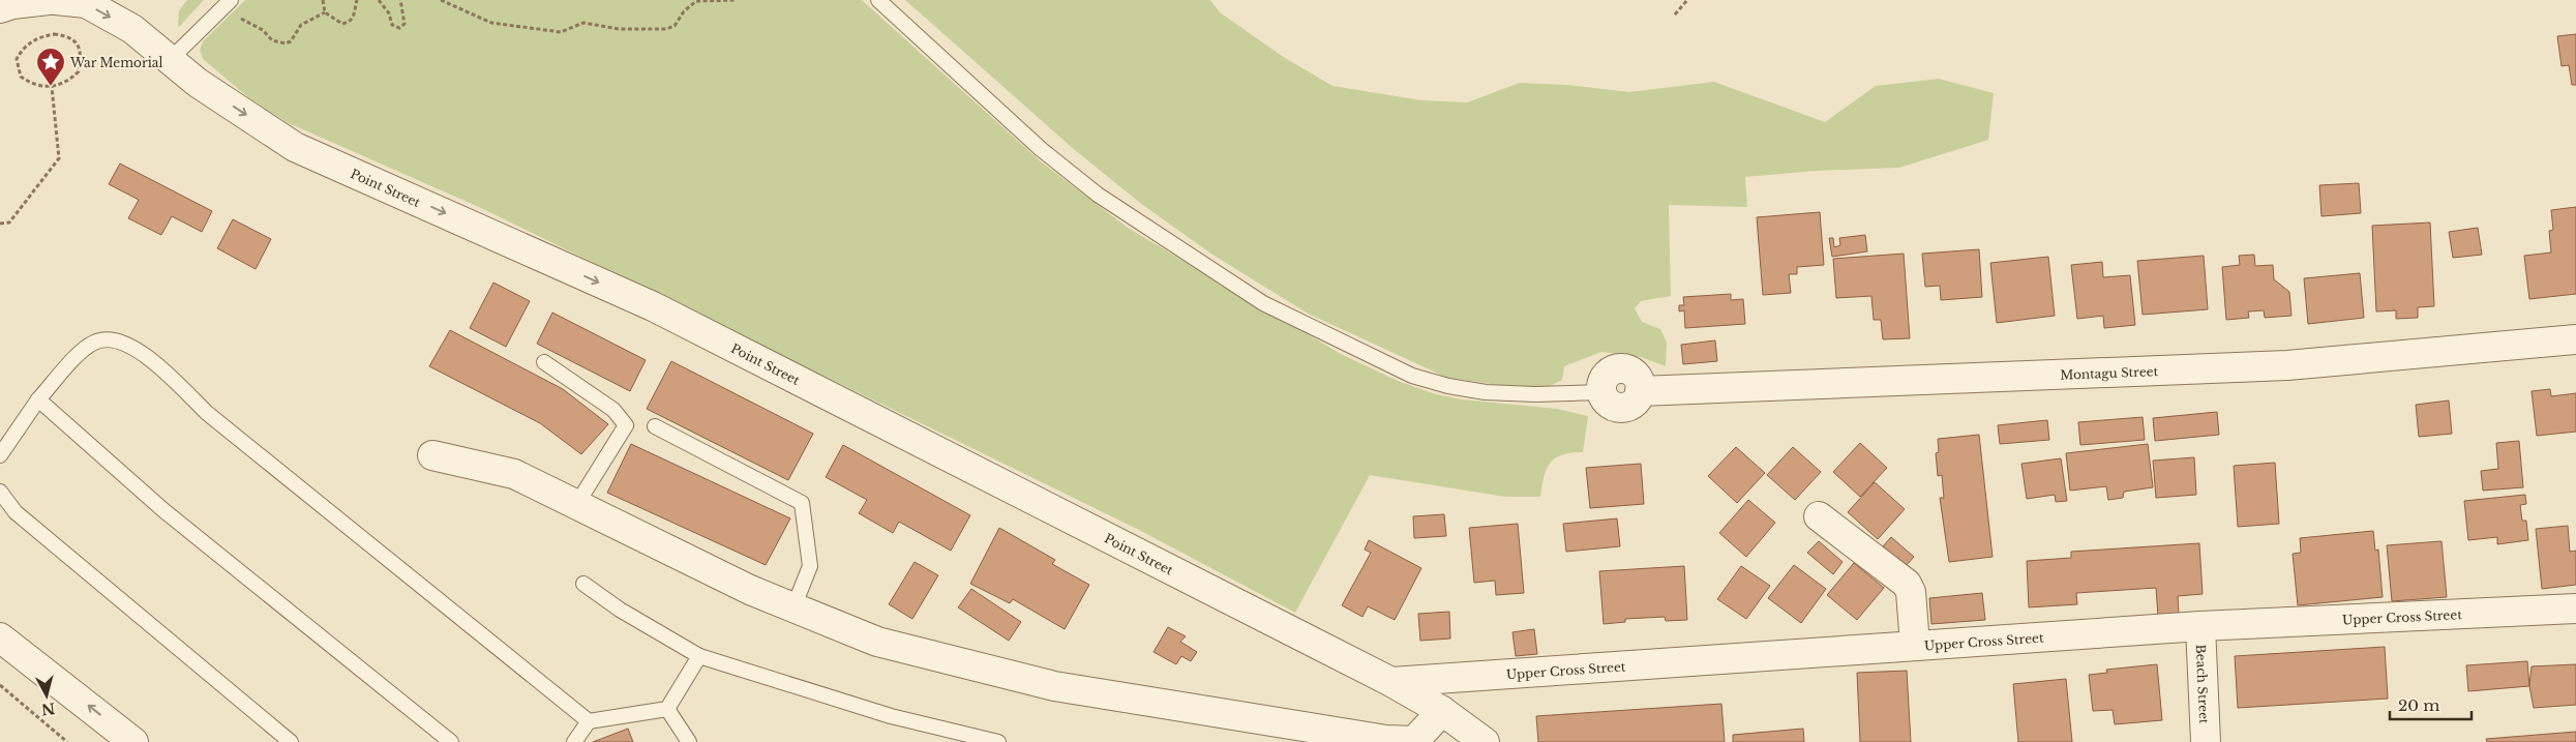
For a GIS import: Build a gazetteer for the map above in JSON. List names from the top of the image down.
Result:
{
  "streets": {
    "street": [
      "Point Street",
      "Montagu Street",
      "Upper Cross Street",
      "Beach Street"
    ]
  },
  "crossings": [
    ["Point Street", "Upper Cross Street"],
    ["Upper Cross Street", "Beach Street"]
  ],
  "places": {
    "place": ["War Memorial"]
  },
  "scale_bar": "20 m",
  "north": "bottom"
}
